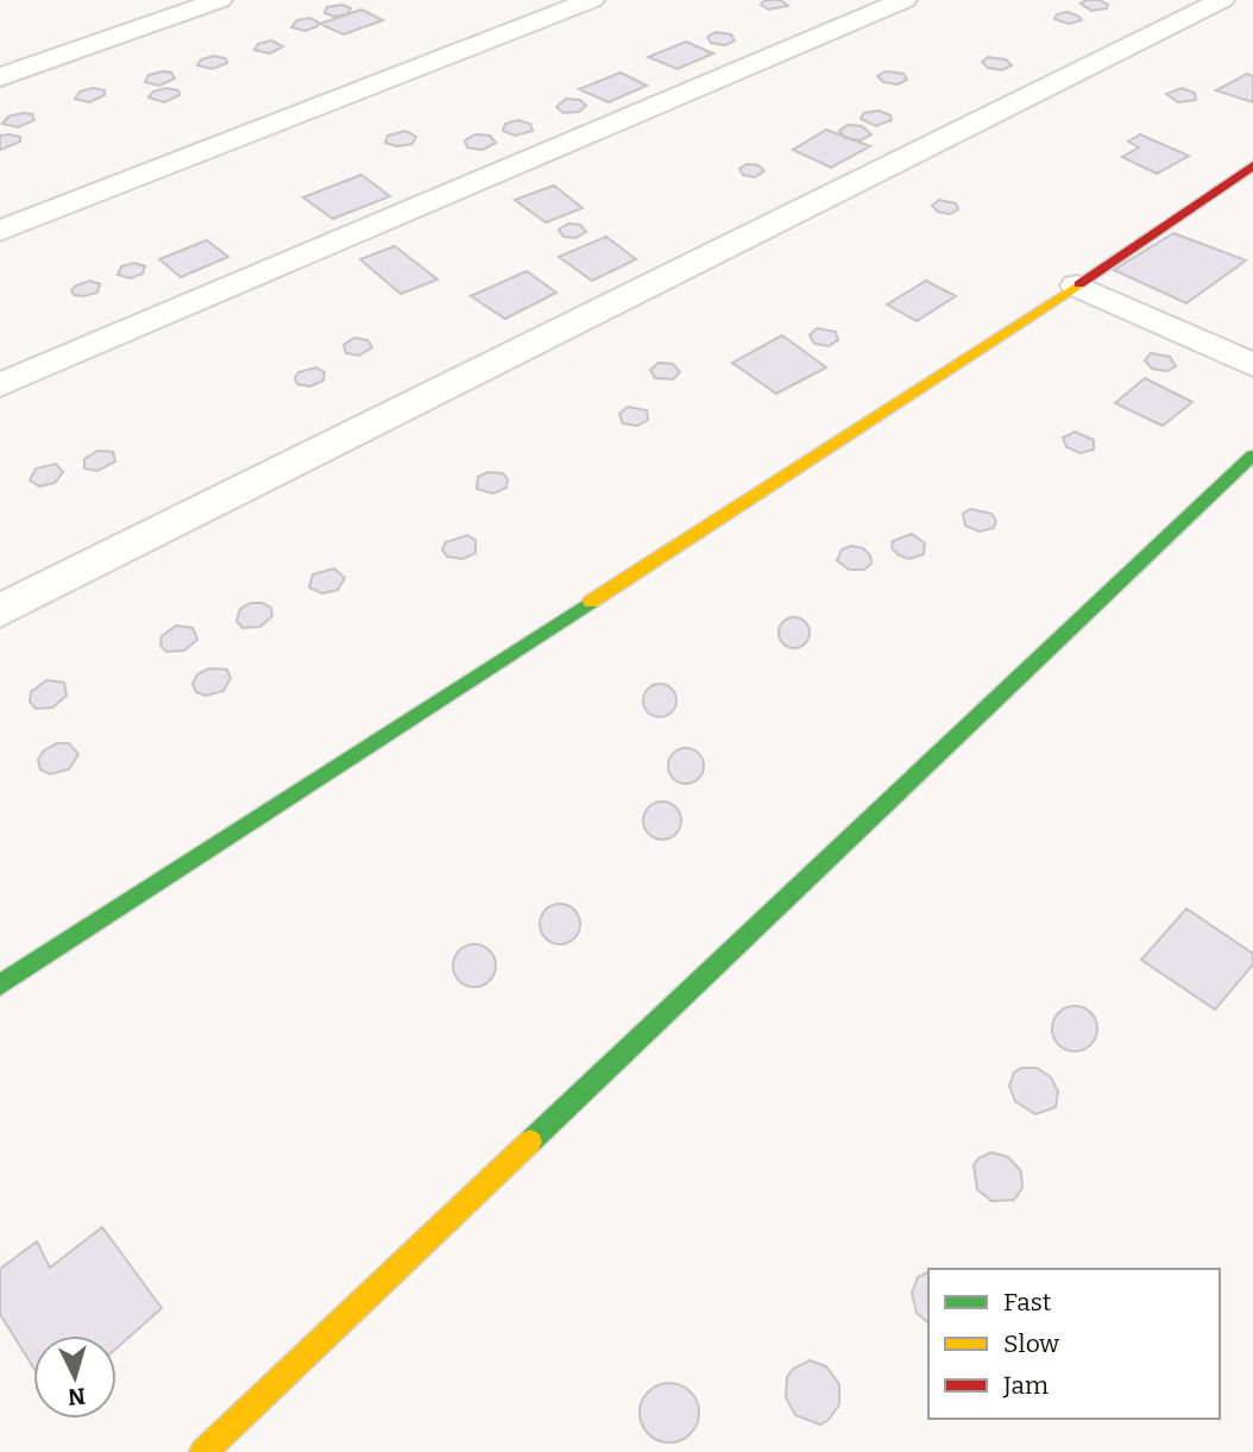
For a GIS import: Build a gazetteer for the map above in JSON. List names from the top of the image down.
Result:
{
  "legend": ["Fast", "Slow", "Jam"],
  "north": "bottom"
}
